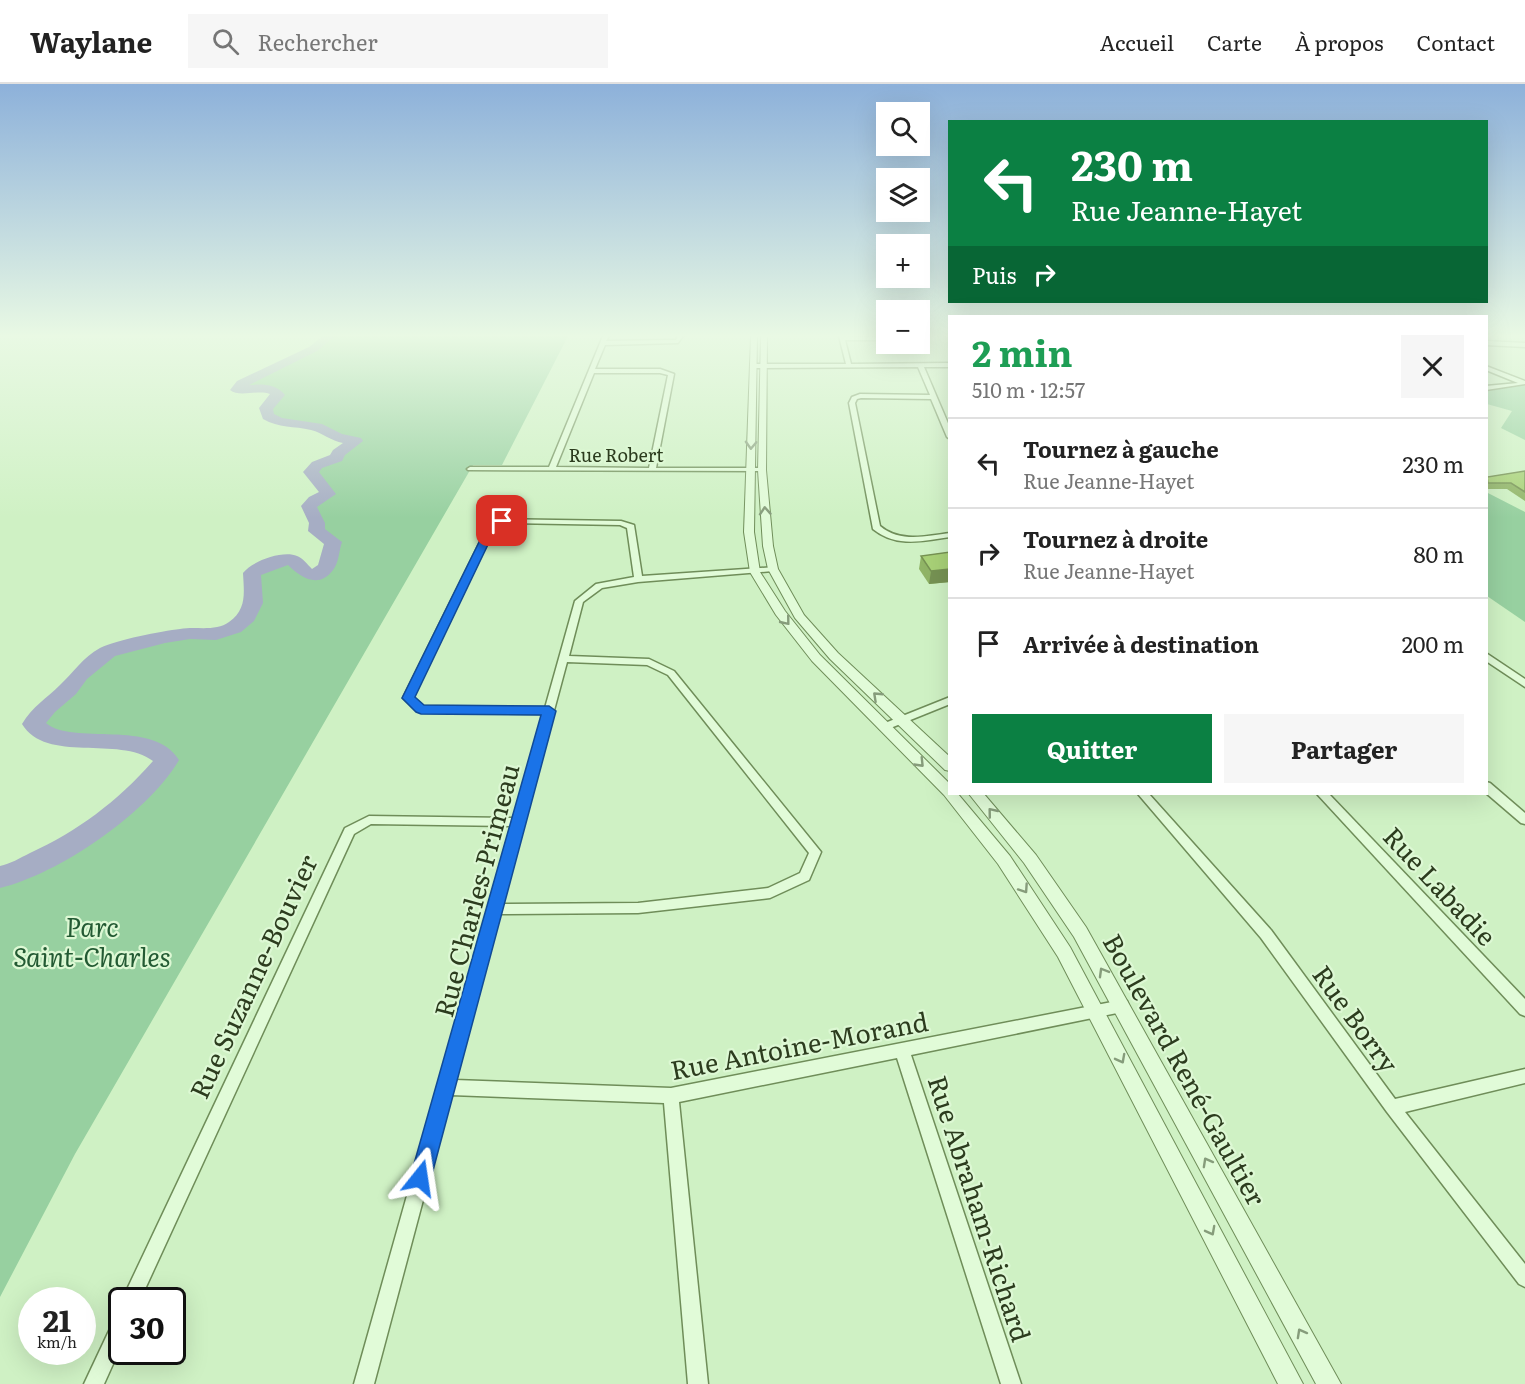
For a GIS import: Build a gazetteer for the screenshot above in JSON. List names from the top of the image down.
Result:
{
  "streets": {
    "street": [
      "Rue Robert",
      "Rue Labadie",
      "Rue Charles-Primeau",
      "Rue Suzanne-Bouvier",
      "Rue Borry",
      "Rue Antoine-Morand",
      "Boulevard René-Gaultier",
      "Rue Abraham-Richard"
    ]
  },
  "crossings": [
    ["Rue Charles-Primeau", "Rue Suzanne-Bouvier"],
    ["Rue Charles-Primeau", "Rue Antoine-Morand"],
    ["Rue Antoine-Morand", "Boulevard René-Gaultier"],
    ["Rue Antoine-Morand", "Rue Abraham-Richard"]
  ],
  "parks": ["Parc Saint-Charles"],
  "page": {
    "header": "Waylane",
    "search": "Rechercher",
    "nav": [
      "Accueil",
      "Carte",
      "À propos",
      "Contact"
    ],
    "map_buttons": ["+", "−"],
    "turn": ["230 m", "Rue Jeanne-Hayet"],
    "then": "Puis",
    "heading": ["2 min", "510 m · 12:57"],
    "list": [
      {
        "name": "Tournez à gauche",
        "note": "Rue Jeanne-Hayet",
        "value": "230 m"
      },
      {
        "name": "Tournez à droite",
        "note": "Rue Jeanne-Hayet",
        "value": "80 m"
      },
      {
        "name": "Arrivée à destination",
        "value": "200 m"
      }
    ],
    "buttons": ["Quitter", "Partager"],
    "speed": "21 km/h",
    "limit": "30"
  }
}
